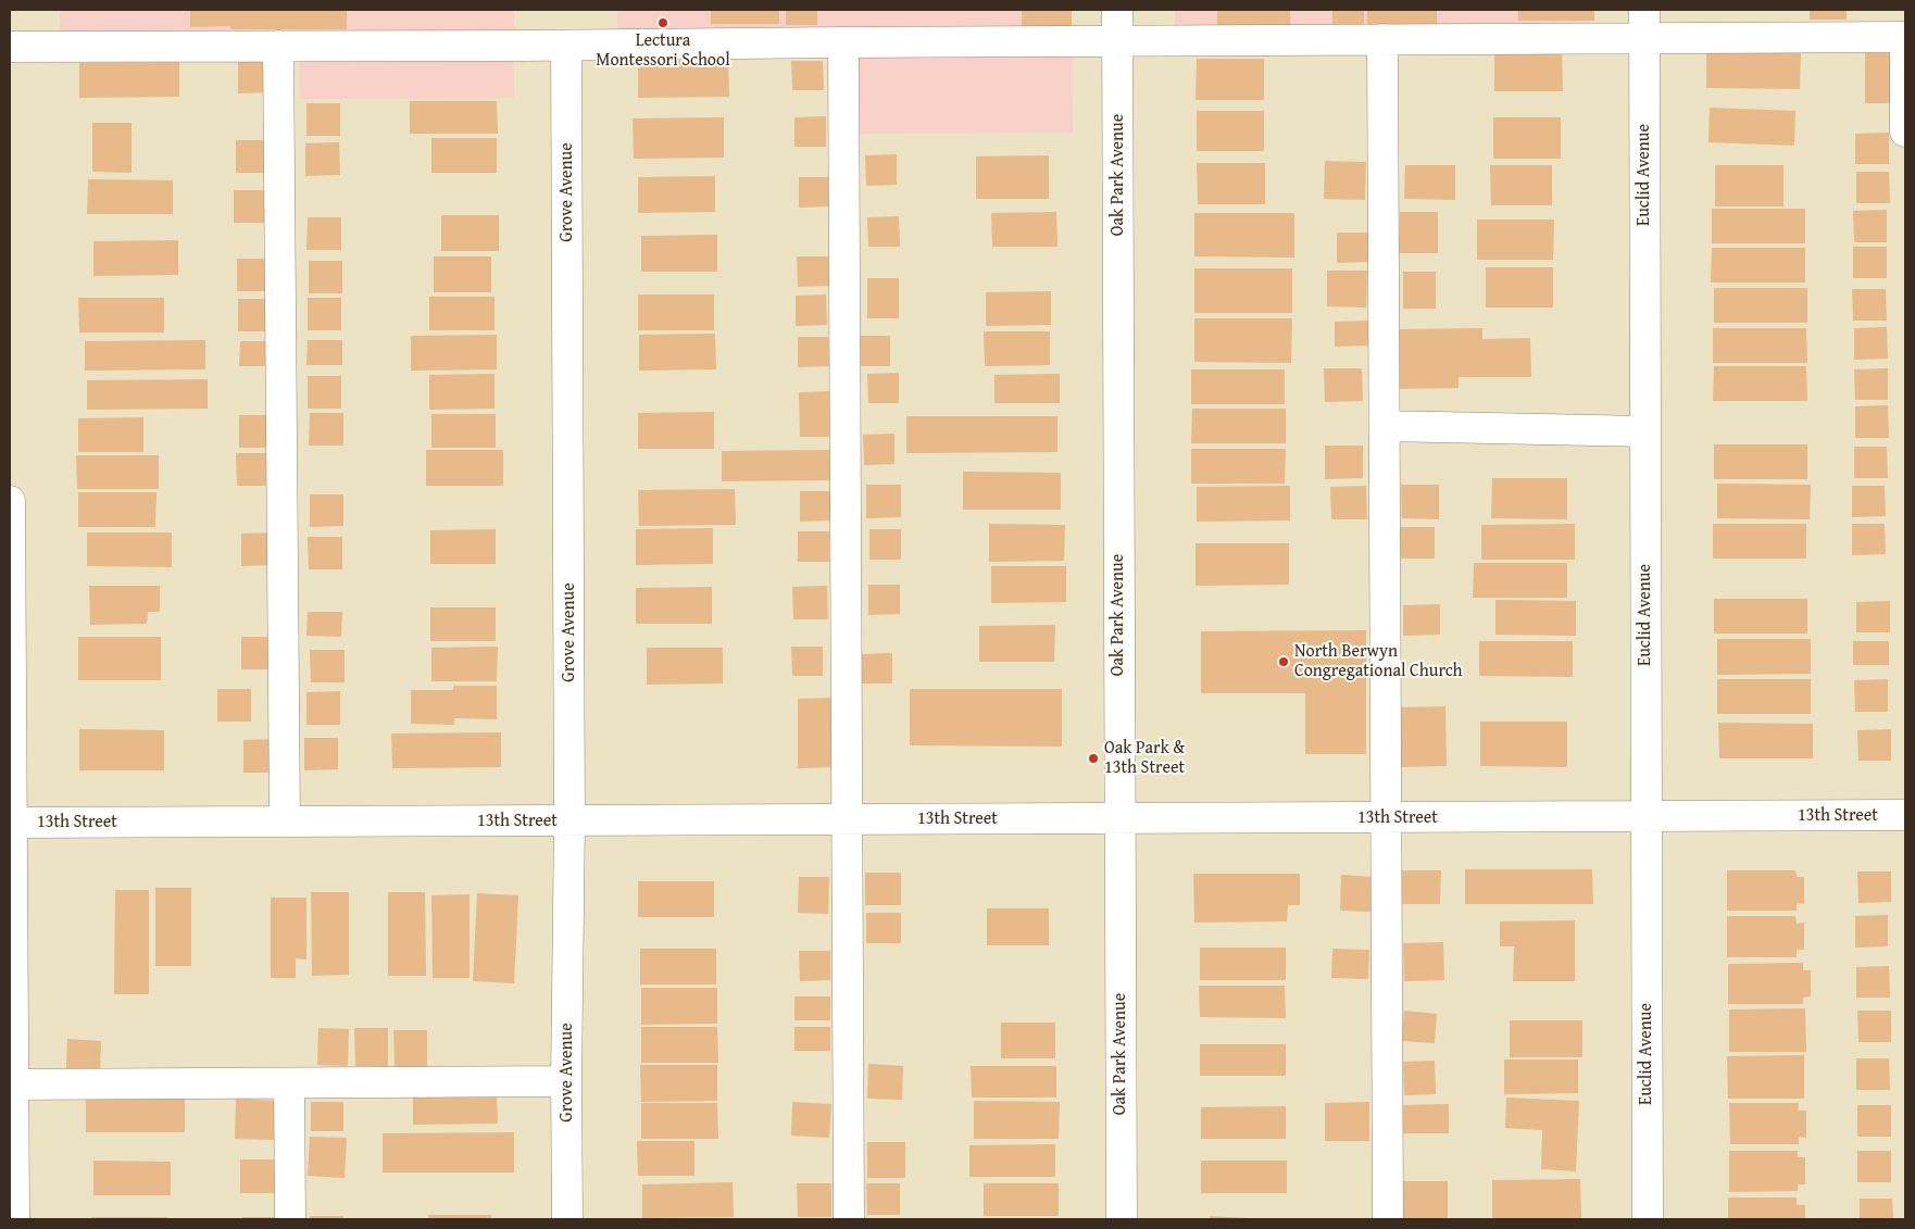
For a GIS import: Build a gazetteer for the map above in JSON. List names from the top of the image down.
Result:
{
  "streets": {
    "street": [
      "Oak Park Avenue",
      "Euclid Avenue",
      "Grove Avenue",
      "13th Street"
    ]
  },
  "crossings": [
    ["Oak Park Avenue", "13th Street"],
    ["Euclid Avenue", "13th Street"],
    ["Grove Avenue", "13th Street"]
  ],
  "places": ["Lectura Montessori School", "North Berwyn Congregational Church", "Oak Park & 13th Street"]
}
